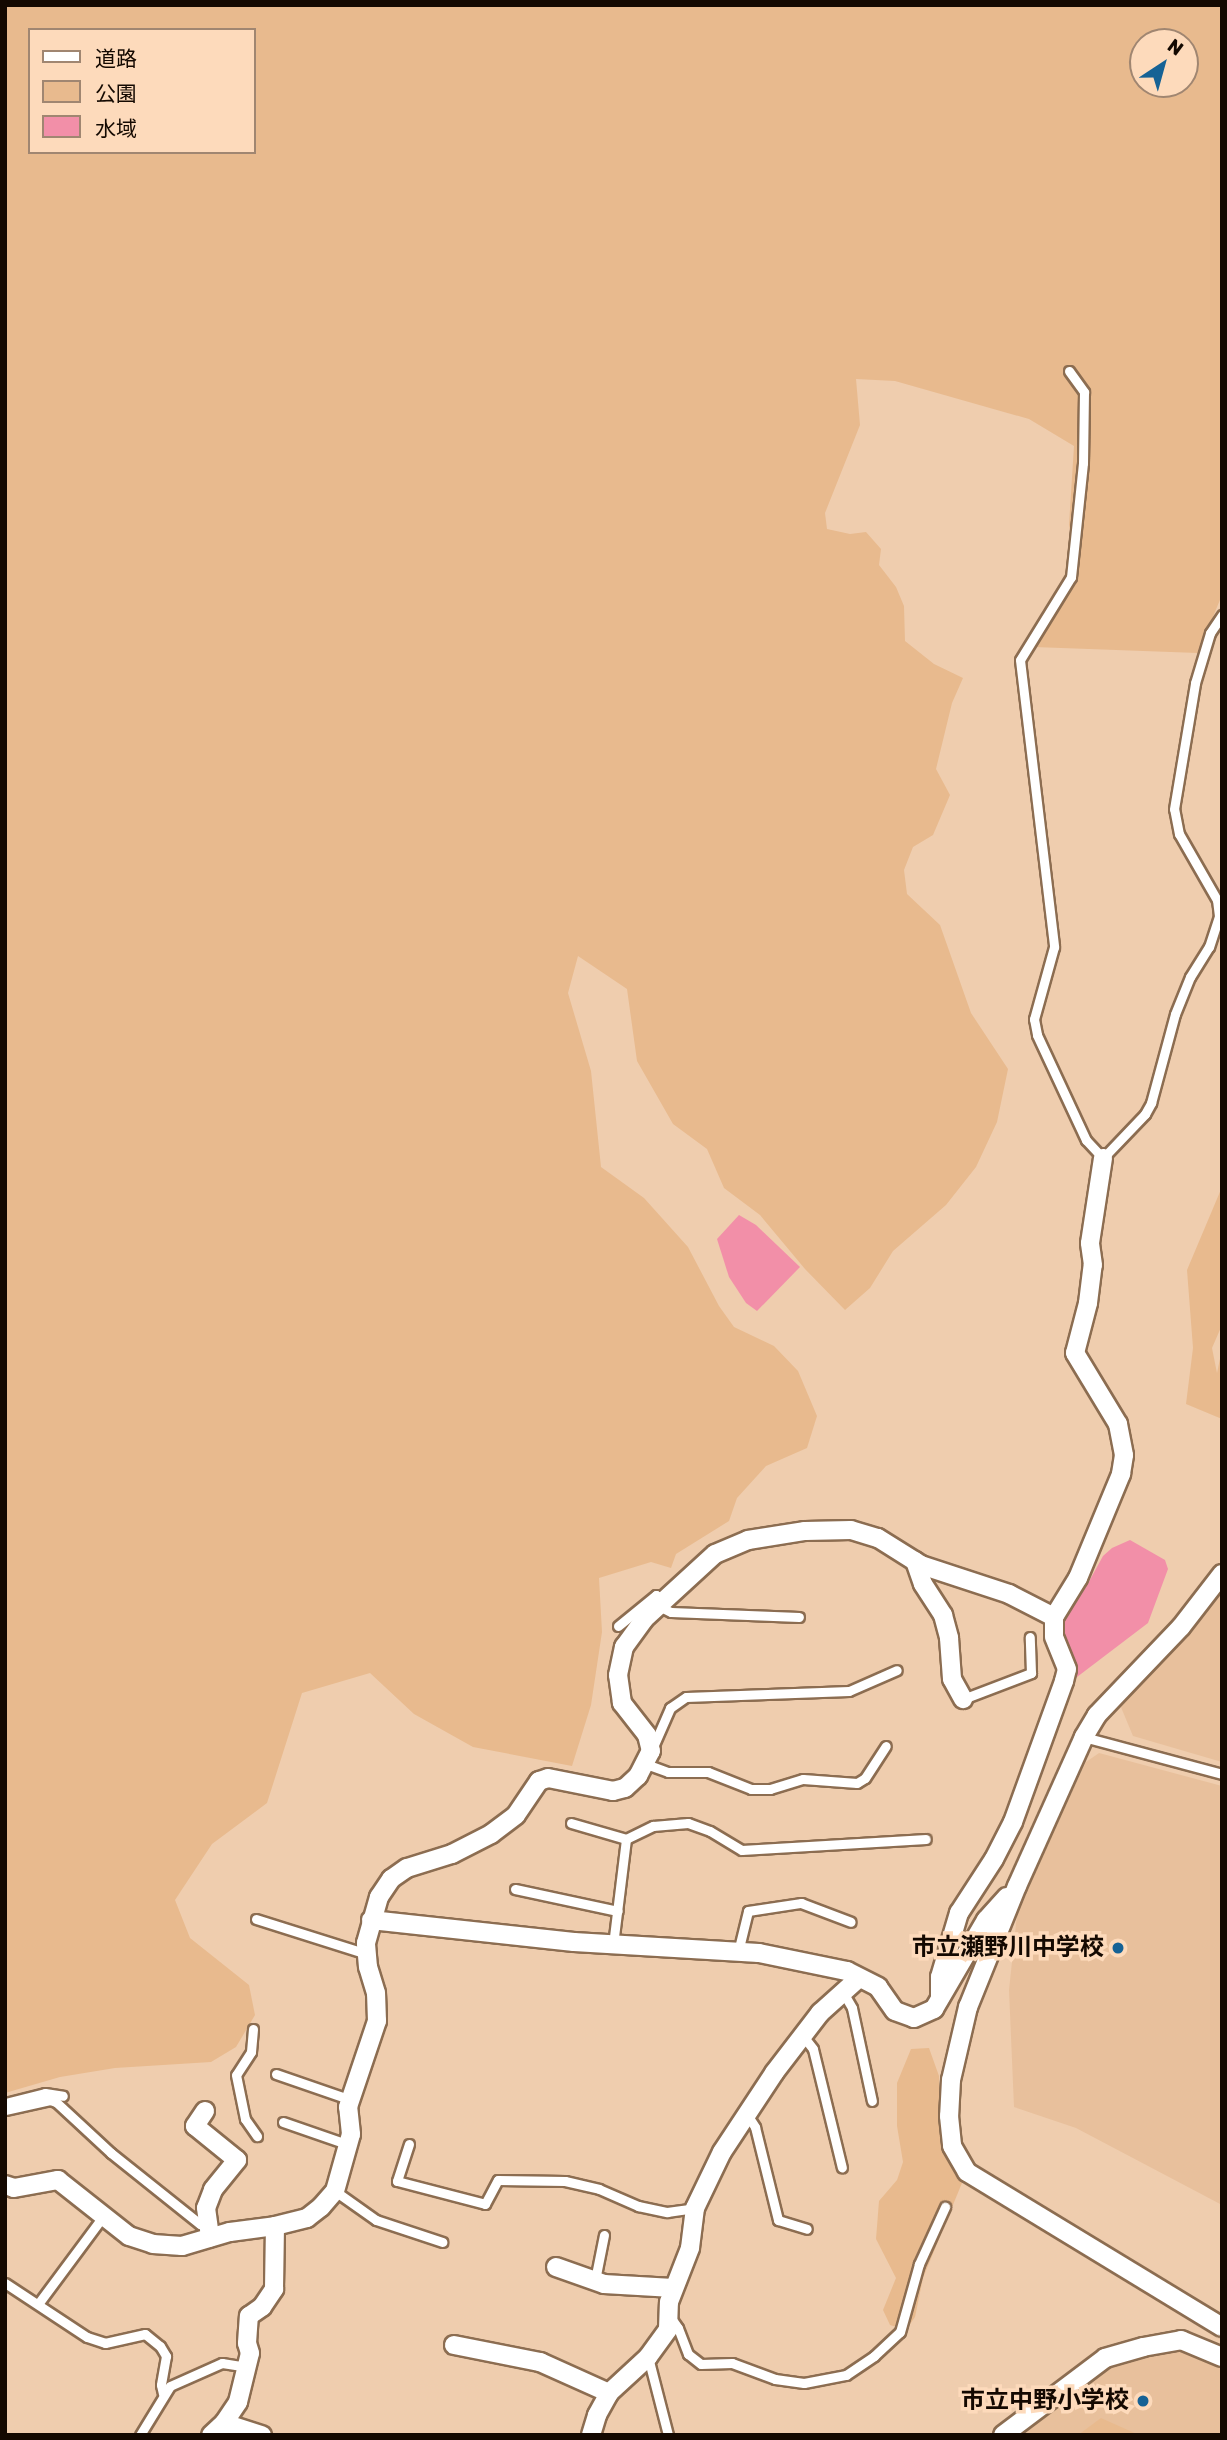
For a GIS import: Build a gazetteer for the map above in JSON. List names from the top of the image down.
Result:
{
  "places": ["市立瀬野川中学校", "市立中野小学校"],
  "legend": ["道路", "公園", "水域"],
  "north": "top right"
}
